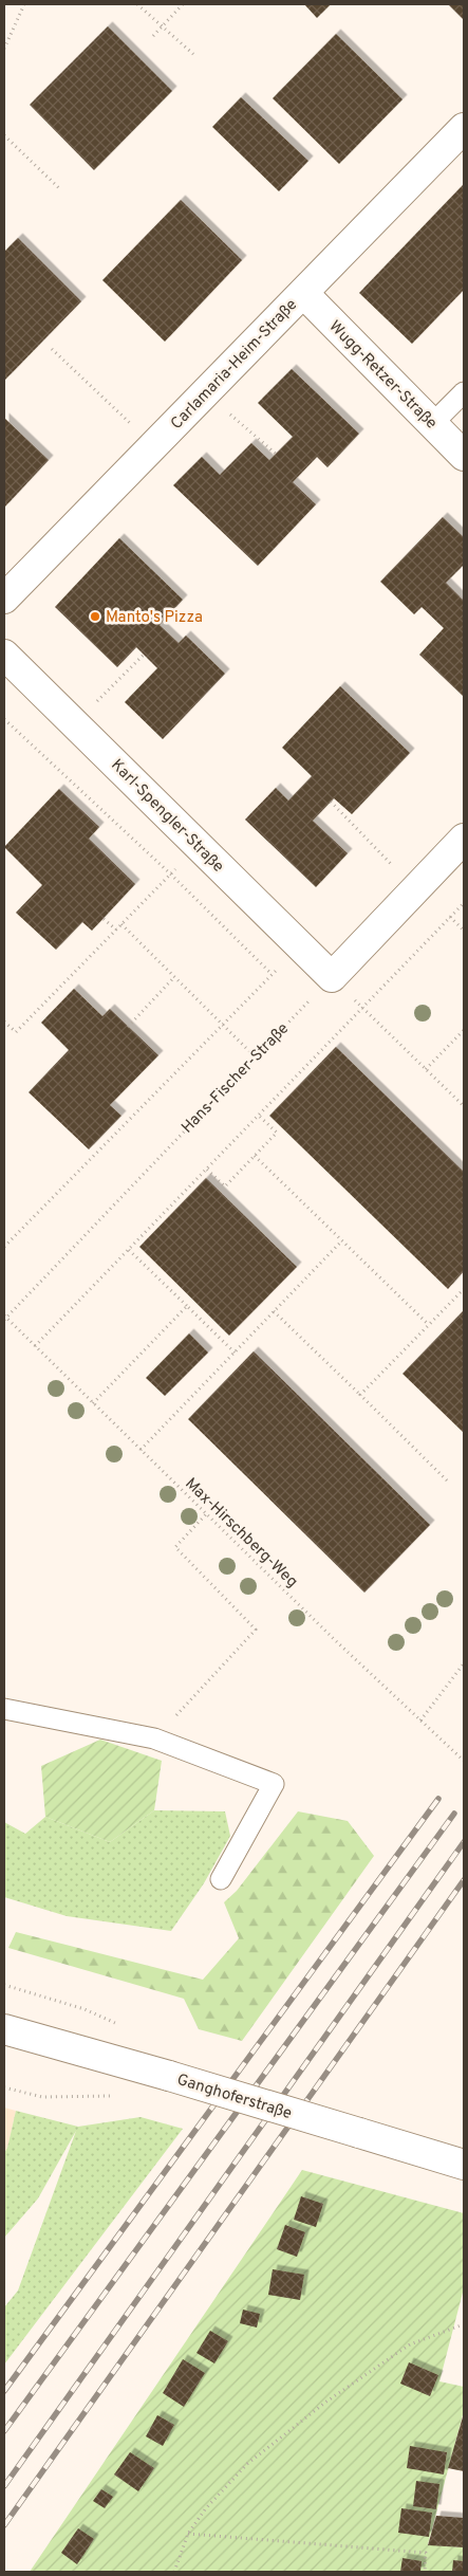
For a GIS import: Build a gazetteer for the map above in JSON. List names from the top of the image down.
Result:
{
  "streets": {
    "street": [
      "Carlamaria-Heim-Straße",
      "Wugg-Retzer-Straße",
      "Karl-Spengler-Straße",
      "Ganghoferstraße"
    ],
    "path": ["Hans-Fischer-Straße", "Max-Hirschberg-Weg"]
  },
  "crossings": [
    ["Carlamaria-Heim-Straße", "Wugg-Retzer-Straße"],
    ["Karl-Spengler-Straße", "Hans-Fischer-Straße"],
    ["Hans-Fischer-Straße", "Max-Hirschberg-Weg"]
  ],
  "places": ["Manto's Pizza"]
}
